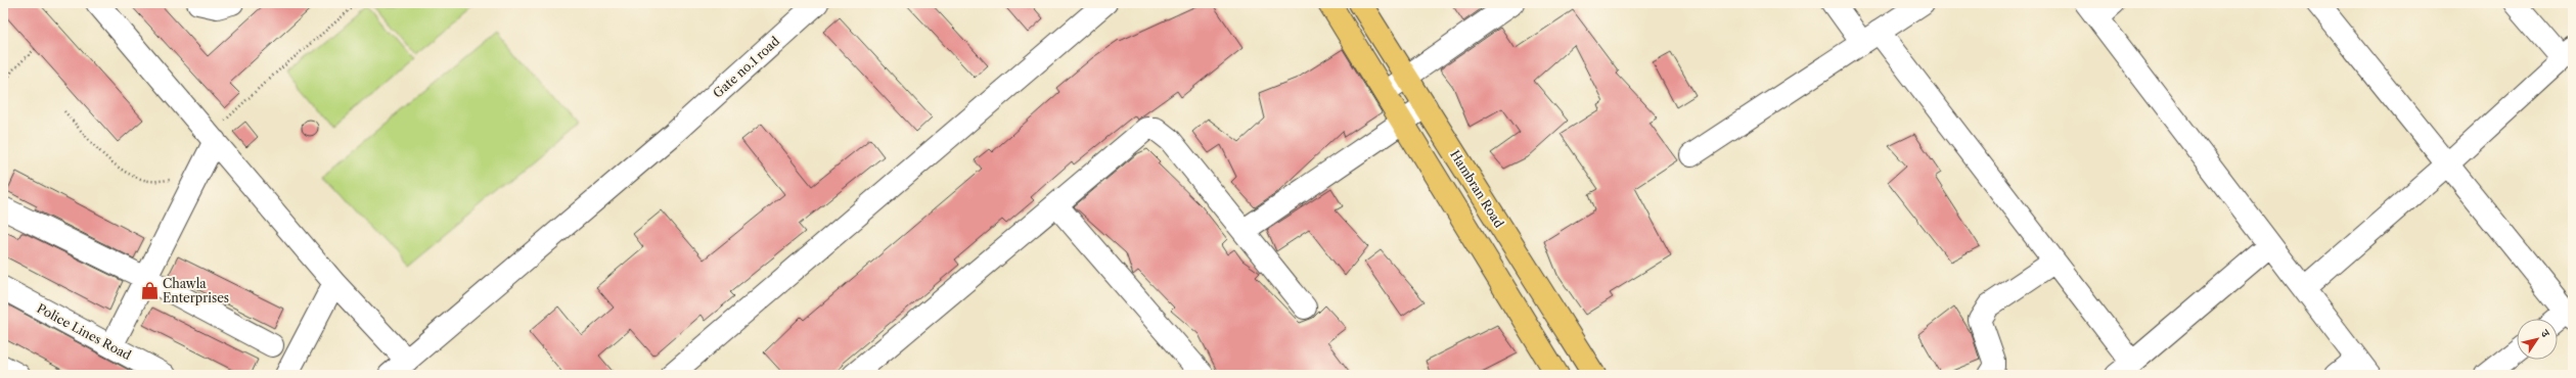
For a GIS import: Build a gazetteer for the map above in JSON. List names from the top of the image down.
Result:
{
  "streets": {
    "main road": ["Hambran Road"],
    "street": ["Gate no.1 road", "Police Lines Road"]
  },
  "places": {
    "shop": ["Chawla Enterprises"]
  },
  "north": "top right"
}
